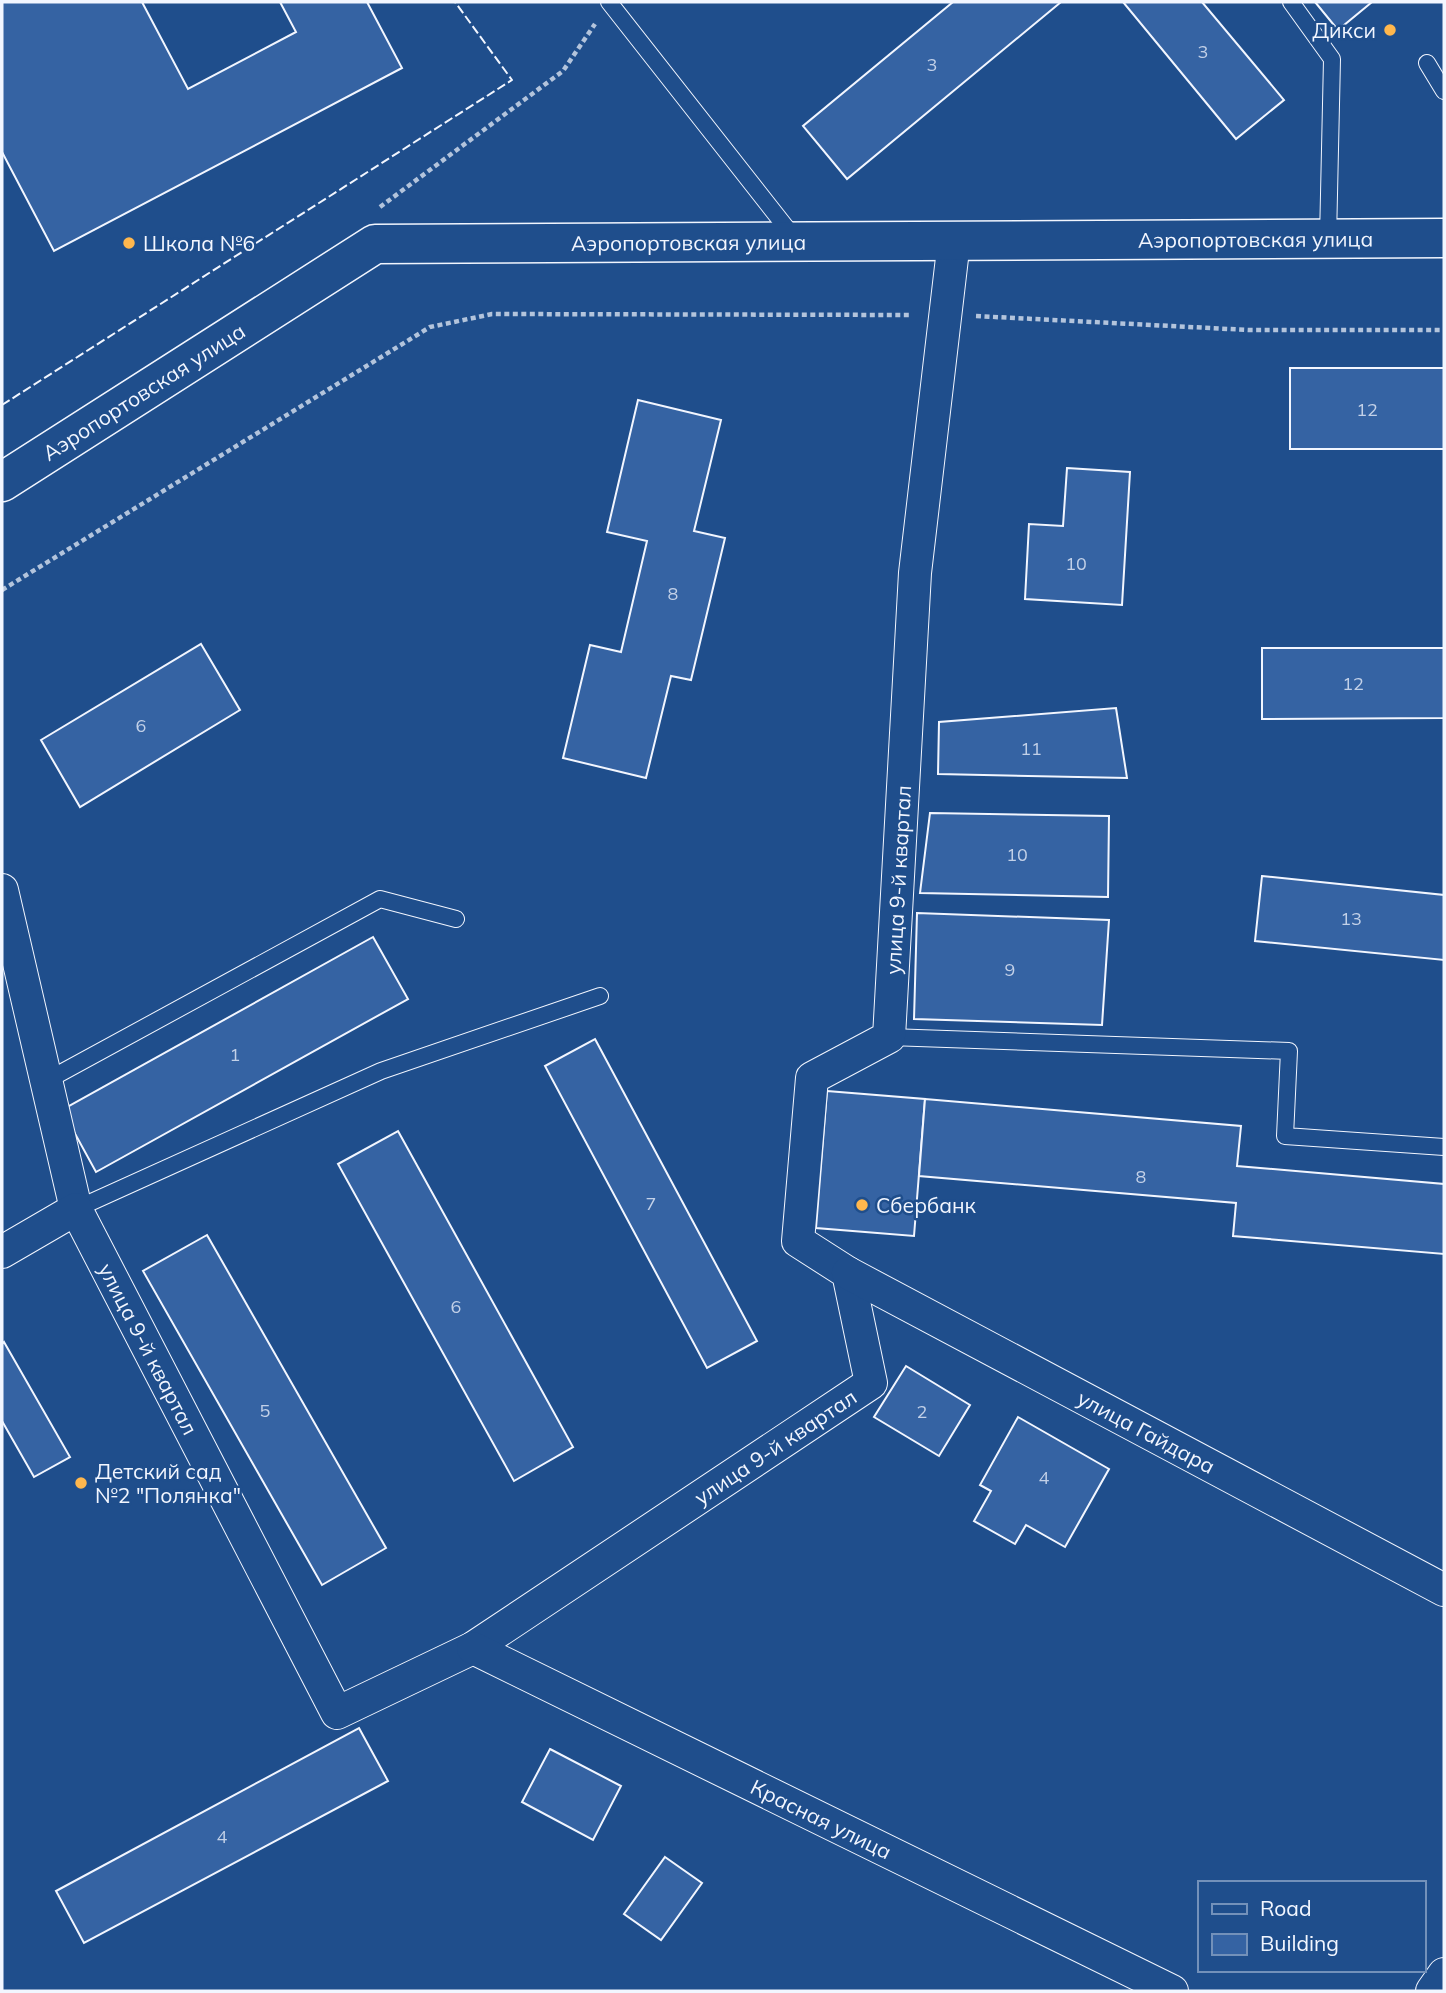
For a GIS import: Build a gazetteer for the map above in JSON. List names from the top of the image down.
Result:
{
  "streets": {
    "street": [
      "Аэропортовская улица",
      "улица 9-й квартал",
      "улица Гайдара",
      "Красная улица"
    ]
  },
  "crossings": [
    ["Аэропортовская улица", "улица 9-й квартал"],
    ["улица 9-й квартал", "улица Гайдара"],
    ["улица 9-й квартал", "Красная улица"]
  ],
  "places": [
    "Дикси",
    "Школа №6",
    "Сбербанк",
    "Детский сад №2 \"Полянка\""
  ],
  "house_numbers": [
    "3",
    "3",
    "12",
    "10",
    "8",
    "12",
    "6",
    "11",
    "10",
    "13",
    "9",
    "1",
    "8",
    "7",
    "6",
    "5",
    "2",
    "4",
    "4"
  ],
  "legend": ["Road", "Building"]
}
